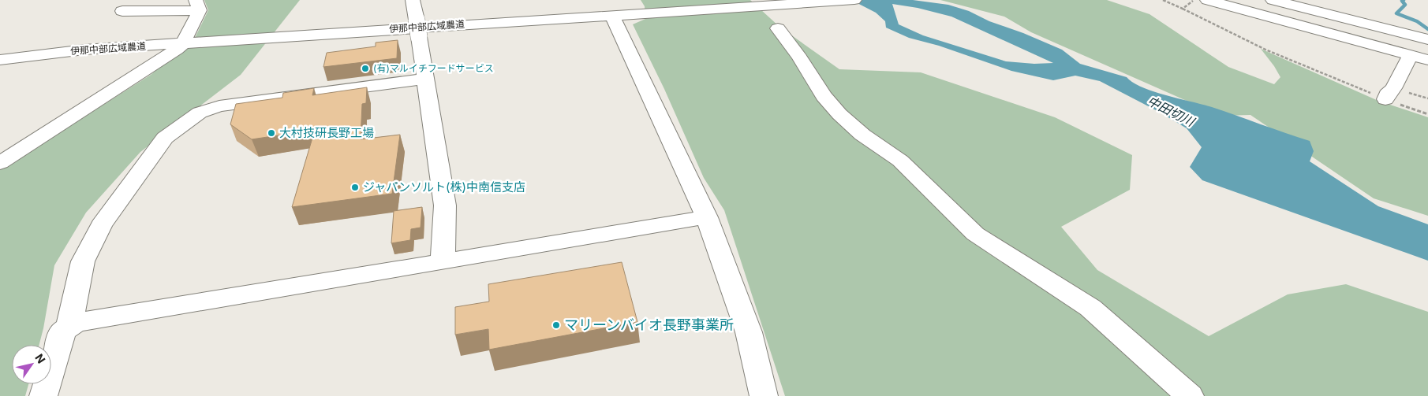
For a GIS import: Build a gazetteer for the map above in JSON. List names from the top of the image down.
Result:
{
  "streets": {
    "street": ["伊那中部広域農道"]
  },
  "water": ["中田切川"],
  "places": [
    "(有)マルイチフードサービス",
    "大村技研長野工場",
    "ジャパンソルト(株)中南信支店",
    "マリーンバイオ長野事業所"
  ],
  "north": "top right"
}
